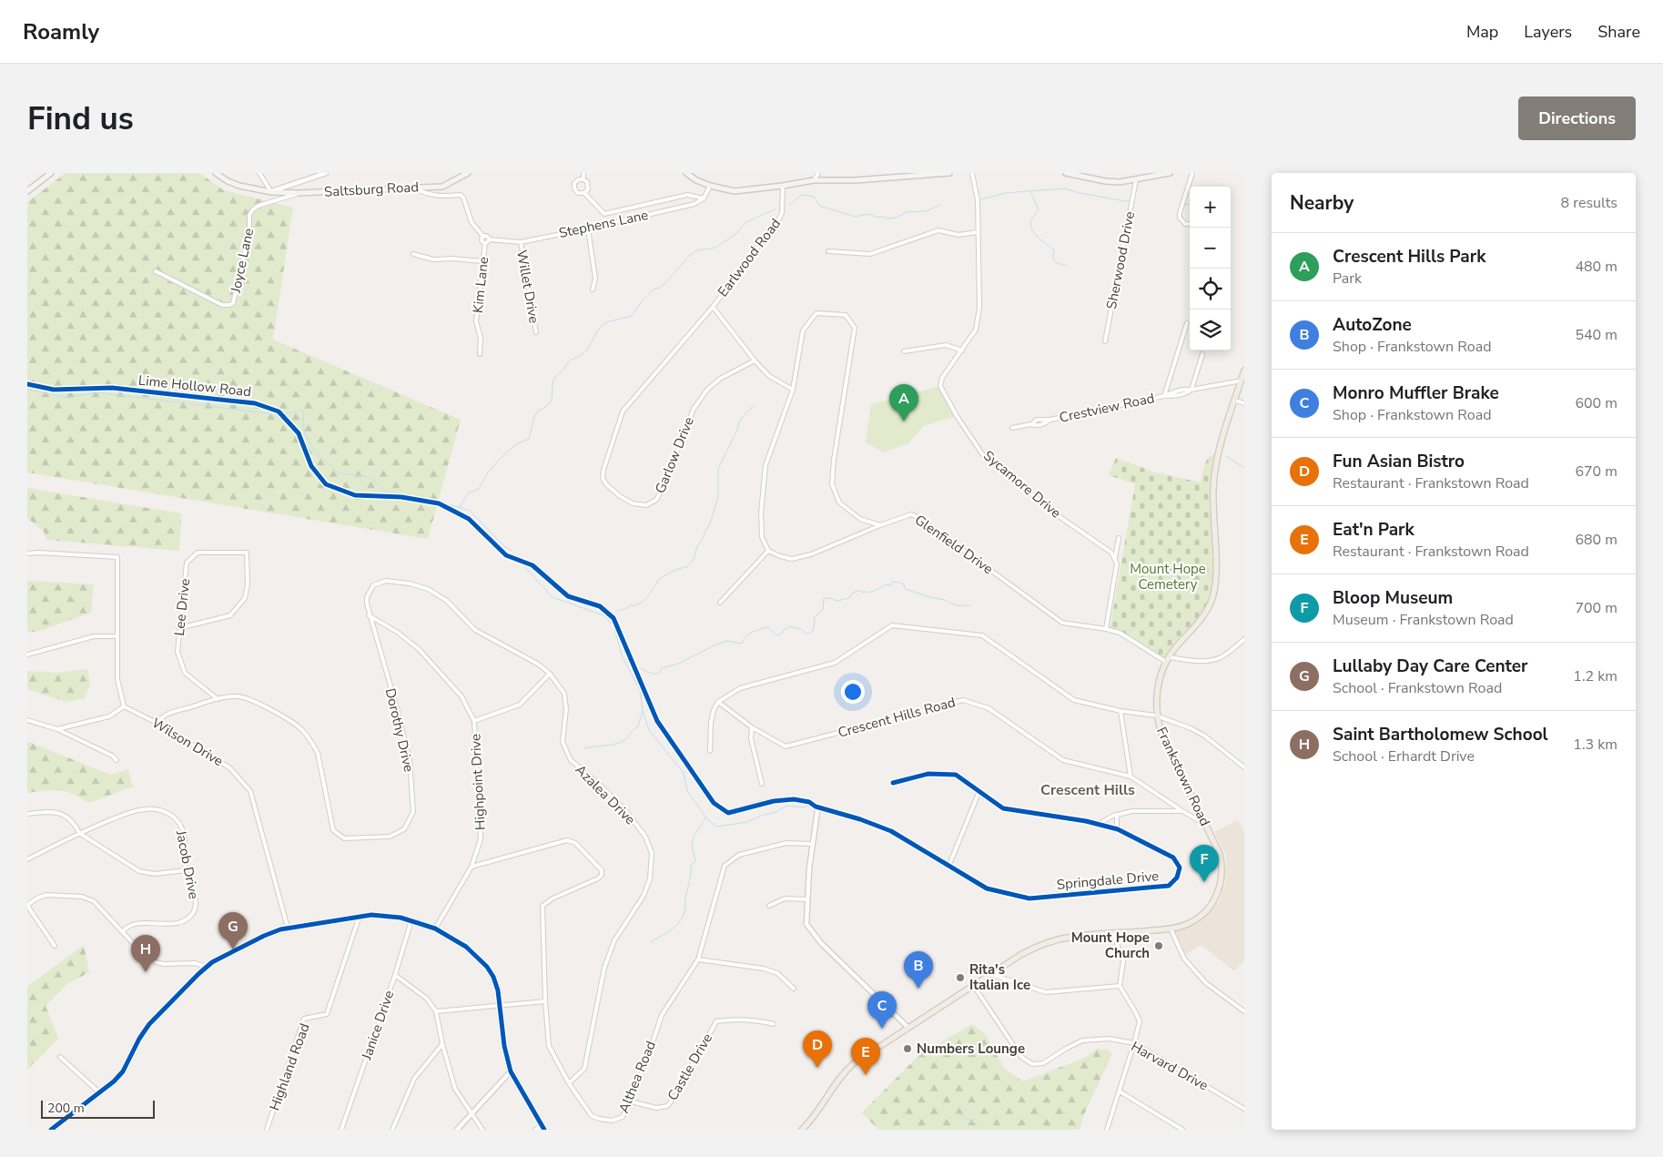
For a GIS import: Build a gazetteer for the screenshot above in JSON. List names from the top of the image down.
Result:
{
  "streets": {
    "main road": ["Saltsburg Road", "Frankstown Road"],
    "street": [
      "Stephens Lane",
      "Earlwood Road",
      "Joyce Lane",
      "Sherwood Drive",
      "Kim Lane",
      "Willet Drive",
      "Lime Hollow Road",
      "Crestview Road",
      "Garlow Drive",
      "Sycamore Drive",
      "Glenfield Drive",
      "Lee Drive",
      "Crescent Hills Road",
      "Dorothy Drive",
      "Wilson Drive",
      "Highpoint Drive",
      "Azalea Drive",
      "Jacob Drive",
      "Springdale Drive",
      "Janice Drive",
      "Harvard Drive",
      "Highland Road",
      "Castle Drive",
      "Althea Road"
    ]
  },
  "crossings": [
    ["Saltsburg Road", "Joyce Lane"],
    ["Saltsburg Road", "Kim Lane"],
    ["Stephens Lane", "Kim Lane"],
    ["Stephens Lane", "Willet Drive"],
    ["Earlwood Road", "Garlow Drive"],
    ["Lime Hollow Road", "Springdale Drive"],
    ["Crestview Road", "Frankstown Road"],
    ["Glenfield Drive", "Frankstown Road"],
    ["Lee Drive", "Dorothy Drive"],
    ["Crescent Hills Road", "Frankstown Road"],
    ["Dorothy Drive", "Wilson Drive"],
    ["Dorothy Drive", "Highpoint Drive"],
    ["Dorothy Drive", "Azalea Drive"],
    ["Frankstown Road", "Harvard Drive"],
    ["Highpoint Drive", "Azalea Drive"],
    ["Highpoint Drive", "Althea Road"],
    ["Azalea Drive", "Althea Road"],
    ["Castle Drive", "Althea Road"]
  ],
  "districts": ["Crescent Hills"],
  "parks": ["Mount Hope Cemetery"],
  "places": ["Mount Hope Church", "Rita's Italian Ice", "Numbers Lounge"],
  "scale_bar": "200 m",
  "page": {
    "header": "Roamly",
    "nav": ["Map", "Layers", "Share"],
    "buttons": "Directions",
    "title": "Find us",
    "heading": ["Nearby", "8 results"],
    "map_buttons": ["+", "−"],
    "list": [
      {
        "mark": "A",
        "name": "Crescent Hills Park",
        "note": "Park",
        "value": "480 m"
      },
      {
        "mark": "B",
        "name": "AutoZone",
        "note": "Shop · Frankstown Road",
        "value": "540 m"
      },
      {
        "mark": "C",
        "name": "Monro Muffler Brake",
        "note": "Shop · Frankstown Road",
        "value": "600 m"
      },
      {
        "mark": "D",
        "name": "Fun Asian Bistro",
        "note": "Restaurant · Frankstown Road",
        "value": "670 m"
      },
      {
        "mark": "E",
        "name": "Eat'n Park",
        "note": "Restaurant · Frankstown Road",
        "value": "680 m"
      },
      {
        "mark": "F",
        "name": "Bloop Museum",
        "note": "Museum · Frankstown Road",
        "value": "700 m"
      },
      {
        "mark": "G",
        "name": "Lullaby Day Care Center",
        "note": "School · Frankstown Road",
        "value": "1.2 km"
      },
      {
        "mark": "H",
        "name": "Saint Bartholomew School",
        "note": "School · Erhardt Drive",
        "value": "1.3 km"
      }
    ],
    "pins": [
      "A",
      "F",
      "G",
      "H",
      "B",
      "C",
      "D",
      "E"
    ],
    "scale": "200 m"
  }
}
